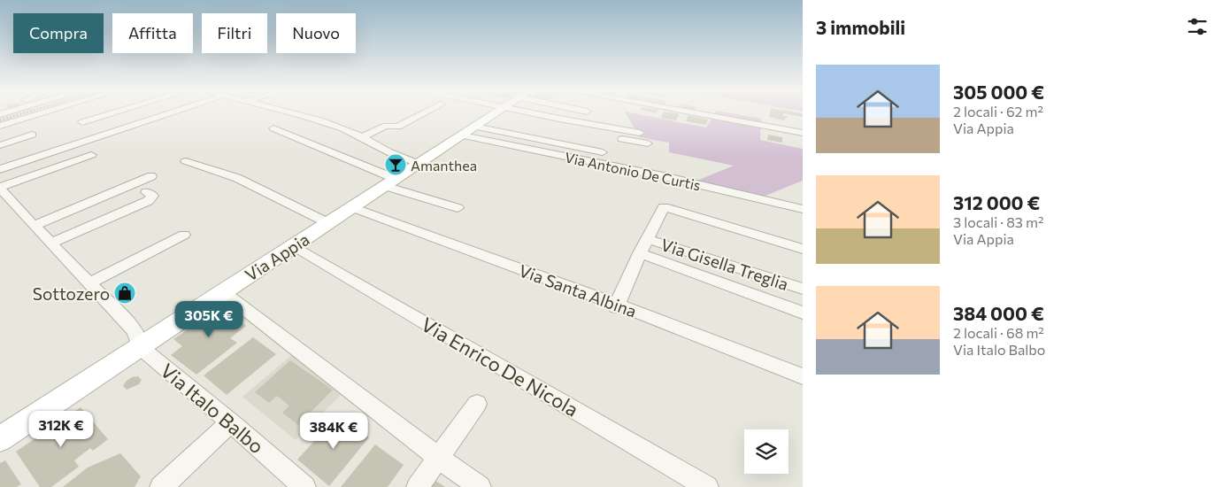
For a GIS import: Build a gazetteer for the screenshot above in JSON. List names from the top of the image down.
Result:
{
  "streets": {
    "main road": ["Via Appia"],
    "street": [
      "Via Antonio De Curtis",
      "Via Gisella Treglia",
      "Via Santa Albina",
      "Via Enrico De Nicola",
      "Via Italo Balbo"
    ]
  },
  "crossings": [
    ["Via Antonio De Curtis", "Via Appia"],
    ["Via Appia", "Via Santa Albina"],
    ["Via Appia", "Via Enrico De Nicola"],
    ["Via Appia", "Via Italo Balbo"]
  ],
  "places": {
    "bar": ["Amanthea"],
    "shop": ["Sottozero"]
  },
  "page": {
    "heading": "3 immobili",
    "chip": [
      "Compra",
      "Affitta",
      "Filtri",
      "Nuovo"
    ],
    "list": [
      {
        "name": "305 000 €",
        "note": "2 locali · 62 m² · Via Appia"
      },
      {
        "name": "312 000 €",
        "note": "3 locali · 83 m² · Via Appia"
      },
      {
        "name": "384 000 €",
        "note": "2 locali · 68 m² · Via Italo Balbo"
      }
    ],
    "price": ["305K €", "312K €", "384K €"]
  }
}
